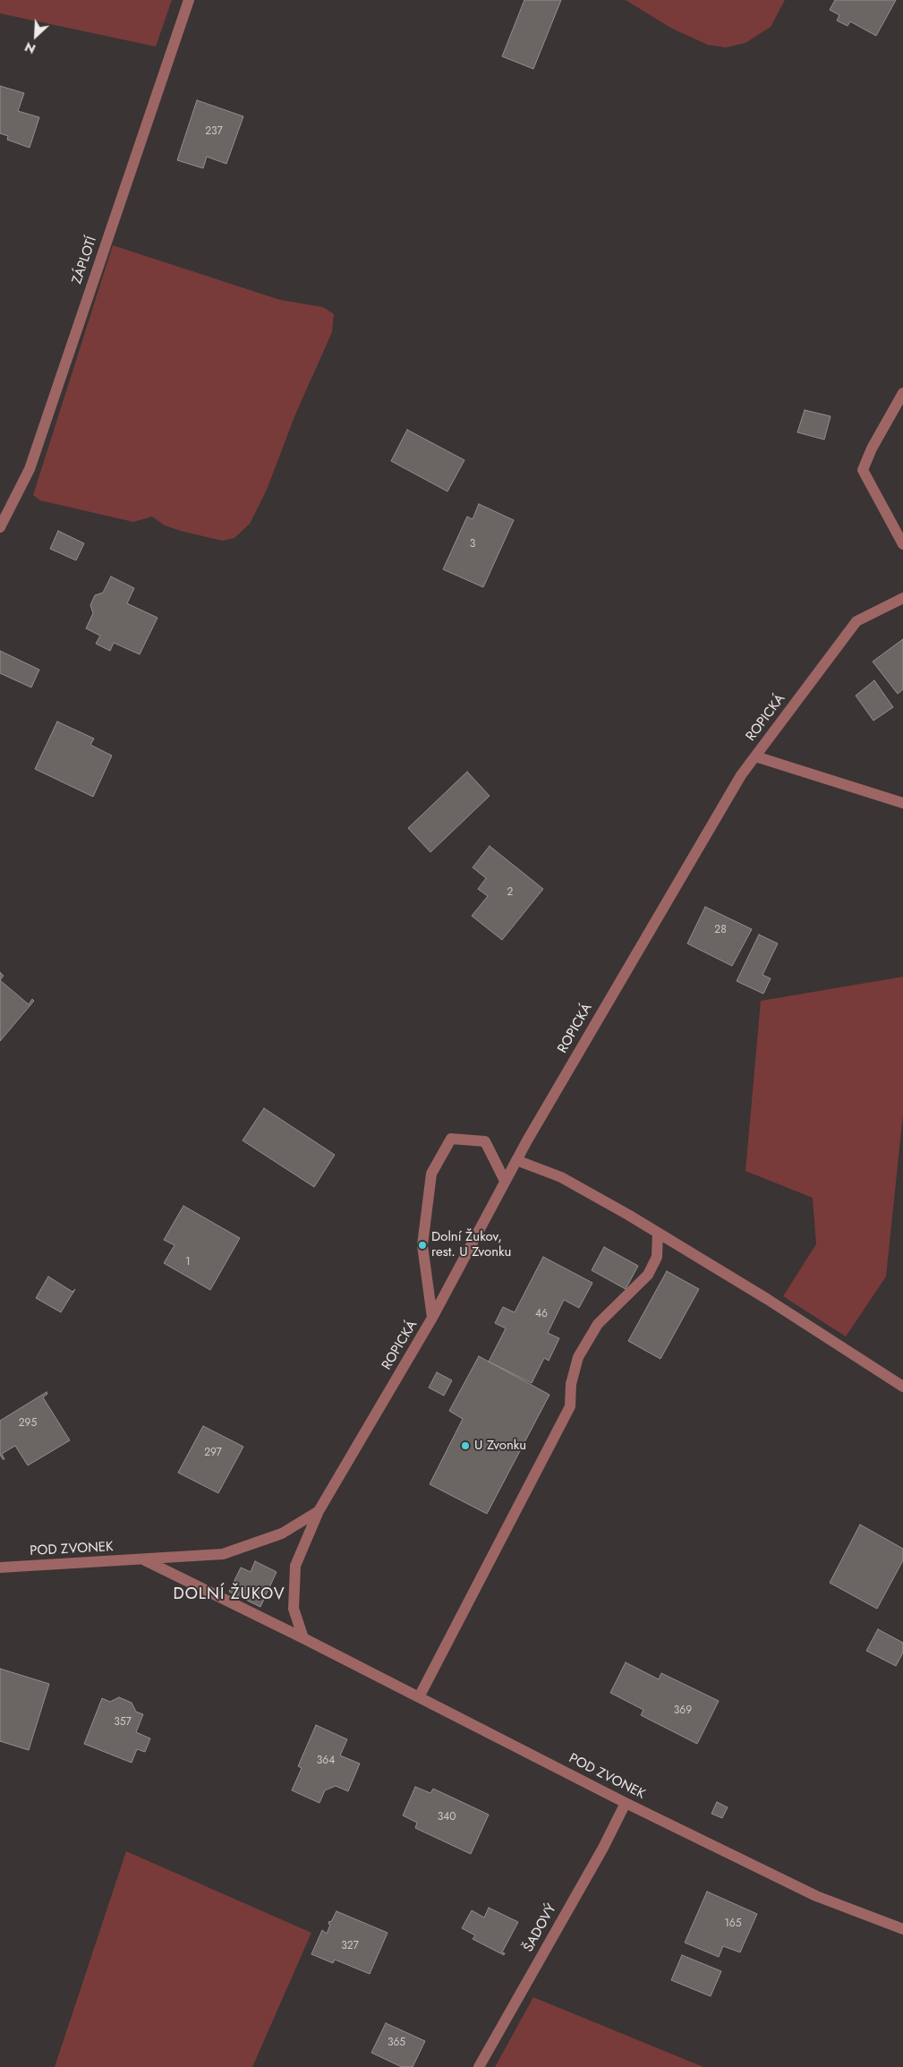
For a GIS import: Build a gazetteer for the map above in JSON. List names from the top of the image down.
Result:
{
  "streets": {
    "street": [
      "ZÁPLOTÍ",
      "ROPICKÁ",
      "POD ZVONEK",
      "ŠADOVÝ"
    ]
  },
  "crossings": [
    ["ROPICKÁ", "POD ZVONEK"],
    ["POD ZVONEK", "ŠADOVÝ"]
  ],
  "districts": ["DOLNÍ ŽUKOV"],
  "places": ["Dolní Žukov, rest. U Zvonku", "U Zvonku"],
  "house_numbers": [
    "237",
    "3",
    "2",
    "28",
    "1",
    "46",
    "295",
    "297",
    "369",
    "357",
    "364",
    "340",
    "165",
    "327",
    "365"
  ],
  "north": "bottom left"
}
